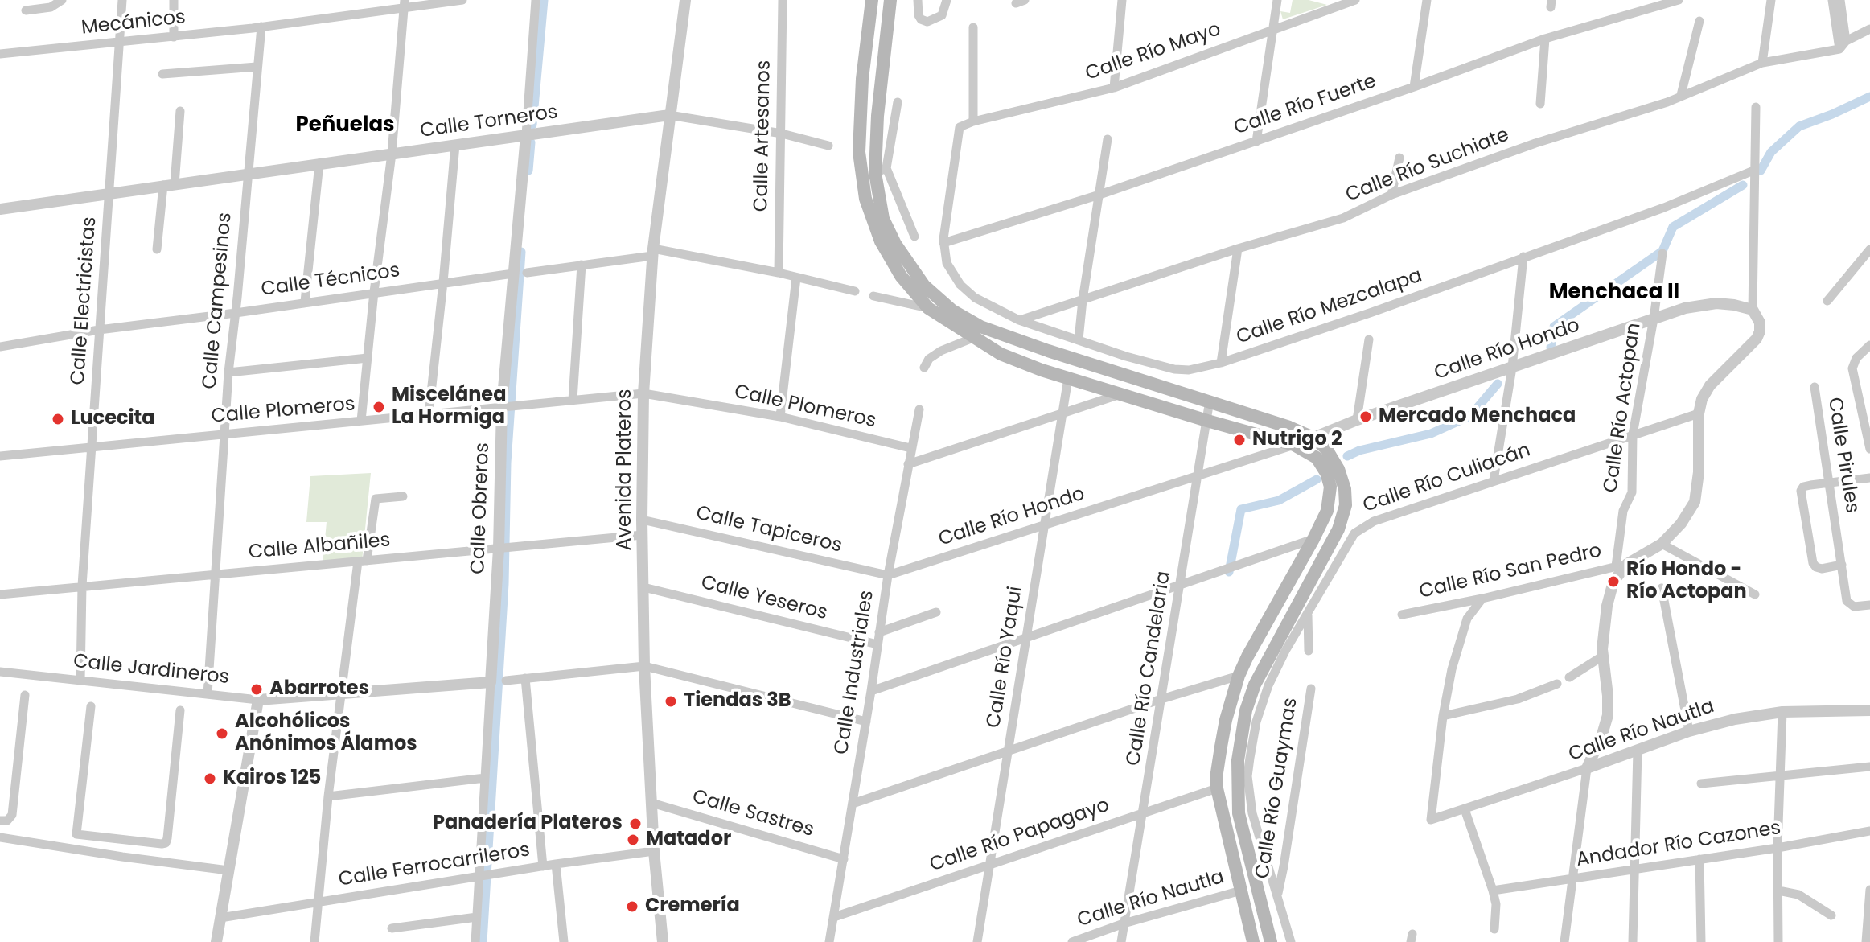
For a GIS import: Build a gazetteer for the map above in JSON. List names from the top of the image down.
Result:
{
  "streets": {
    "street": [
      "Mecánicos",
      "Calle Río Mayo",
      "Calle Río Fuerte",
      "Calle Torneros",
      "Calle Artesanos",
      "Calle Río Suchiate",
      "Calle Técnicos",
      "Calle Electricistas",
      "Calle Campesinos",
      "Calle Río Mezcalapa",
      "Calle Río Hondo",
      "Calle Plomeros",
      "Calle Río Actopan",
      "Calle Pirules",
      "Avenida Plateros",
      "Calle Río Culiacán",
      "Calle Obreros",
      "Calle Tapiceros",
      "Calle Albañiles",
      "Calle Río San Pedro",
      "Calle Yeseros",
      "Calle Río Yaqui",
      "Calle Río Candelaria",
      "Calle Jardineros",
      "Calle Industriales",
      "Calle Río Nautla",
      "Calle Río Guaymas",
      "Calle Sastres",
      "Calle Río Papagayo",
      "Andador Río Cazones",
      "Calle Ferrocarrileros"
    ]
  },
  "crossings": [
    ["Mecánicos", "Calle Electricistas"],
    ["Mecánicos", "Calle Campesinos"],
    ["Calle Río Mayo", "Calle Río Fuerte"],
    ["Calle Río Mayo", "Calle Río Mezcalapa"],
    ["Calle Río Fuerte", "Calle Río Mezcalapa"],
    ["Calle Torneros", "Calle Artesanos"],
    ["Calle Torneros", "Calle Electricistas"],
    ["Calle Torneros", "Calle Campesinos"],
    ["Calle Torneros", "Avenida Plateros"],
    ["Calle Torneros", "Calle Obreros"],
    ["Calle Río Suchiate", "Calle Río Mezcalapa"],
    ["Calle Técnicos", "Calle Electricistas"],
    ["Calle Técnicos", "Calle Campesinos"],
    ["Calle Técnicos", "Calle Obreros"],
    ["Calle Electricistas", "Calle Plomeros"],
    ["Calle Electricistas", "Calle Albañiles"],
    ["Calle Electricistas", "Calle Jardineros"],
    ["Calle Campesinos", "Calle Plomeros"],
    ["Calle Campesinos", "Calle Albañiles"],
    ["Calle Campesinos", "Calle Jardineros"],
    ["Calle Río Hondo", "Calle Río Actopan"],
    ["Calle Río Hondo", "Calle Tapiceros"],
    ["Calle Río Hondo", "Calle Río Yaqui"],
    ["Calle Río Hondo", "Calle Río Candelaria"],
    ["Calle Río Hondo", "Calle Industriales"],
    ["Calle Plomeros", "Avenida Plateros"],
    ["Calle Plomeros", "Calle Obreros"],
    ["Calle Plomeros", "Calle Industriales"],
    ["Calle Río Actopan", "Calle Río Culiacán"],
    ["Calle Río Actopan", "Calle Río San Pedro"],
    ["Calle Río Actopan", "Calle Río Nautla"],
    ["Calle Río Actopan", "Andador Río Cazones"],
    ["Avenida Plateros", "Calle Tapiceros"],
    ["Avenida Plateros", "Calle Albañiles"],
    ["Avenida Plateros", "Calle Yeseros"],
    ["Avenida Plateros", "Calle Sastres"],
    ["Avenida Plateros", "Calle Ferrocarrileros"],
    ["Calle Obreros", "Calle Albañiles"],
    ["Calle Obreros", "Calle Jardineros"],
    ["Calle Obreros", "Calle Ferrocarrileros"],
    ["Calle Tapiceros", "Calle Industriales"],
    ["Calle Yeseros", "Calle Industriales"],
    ["Calle Río Yaqui", "Calle Río Papagayo"],
    ["Calle Río Candelaria", "Calle Río Nautla"],
    ["Calle Río Candelaria", "Calle Río Papagayo"],
    ["Calle Industriales", "Calle Sastres"],
    ["Calle Industriales", "Calle Río Papagayo"]
  ],
  "districts": ["Peñuelas", "Menchaca II"],
  "places": [
    "Miscelánea La Hormiga",
    "Mercado Menchaca",
    "Lucecita",
    "Nutrigo 2",
    "Río Hondo - Río Actopan",
    "Abarrotes",
    "Tiendas 3B",
    "Alcohólicos Anónimos Álamos",
    "Kairos 125",
    "Panadería Plateros",
    "Matador",
    "Cremería"
  ]
}
